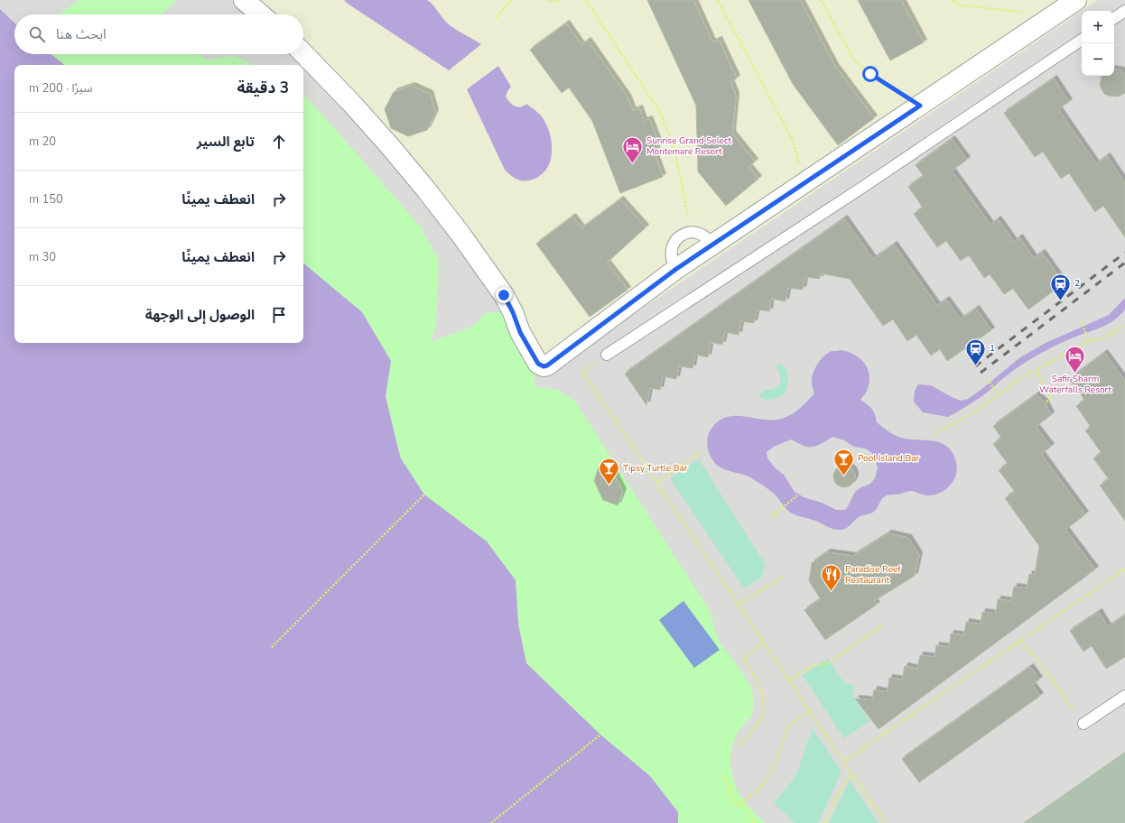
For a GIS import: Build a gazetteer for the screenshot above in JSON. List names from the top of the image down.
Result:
{
  "places": {
    "hotel": ["Sunrise Grand Select Montemare Resort", "Safir Sharm Waterfalls Resort"],
    "station": ["2", "1"],
    "bar": ["Pool Island Bar", "Tipsy Turtle Bar"],
    "restaurant": ["Paradise Reef Restaurant"]
  },
  "page": {
    "map_buttons": ["+", "−"],
    "search": "ابحث هنا",
    "heading": ["3 دقيقة", "سيرًا · 200 m"],
    "list": [
      ["تابع السير", "20 m"],
      ["انعطف يمينًا", "150 m"],
      ["انعطف يمينًا", "30 m"],
      "الوصول إلى الوجهة"
    ]
  }
}
